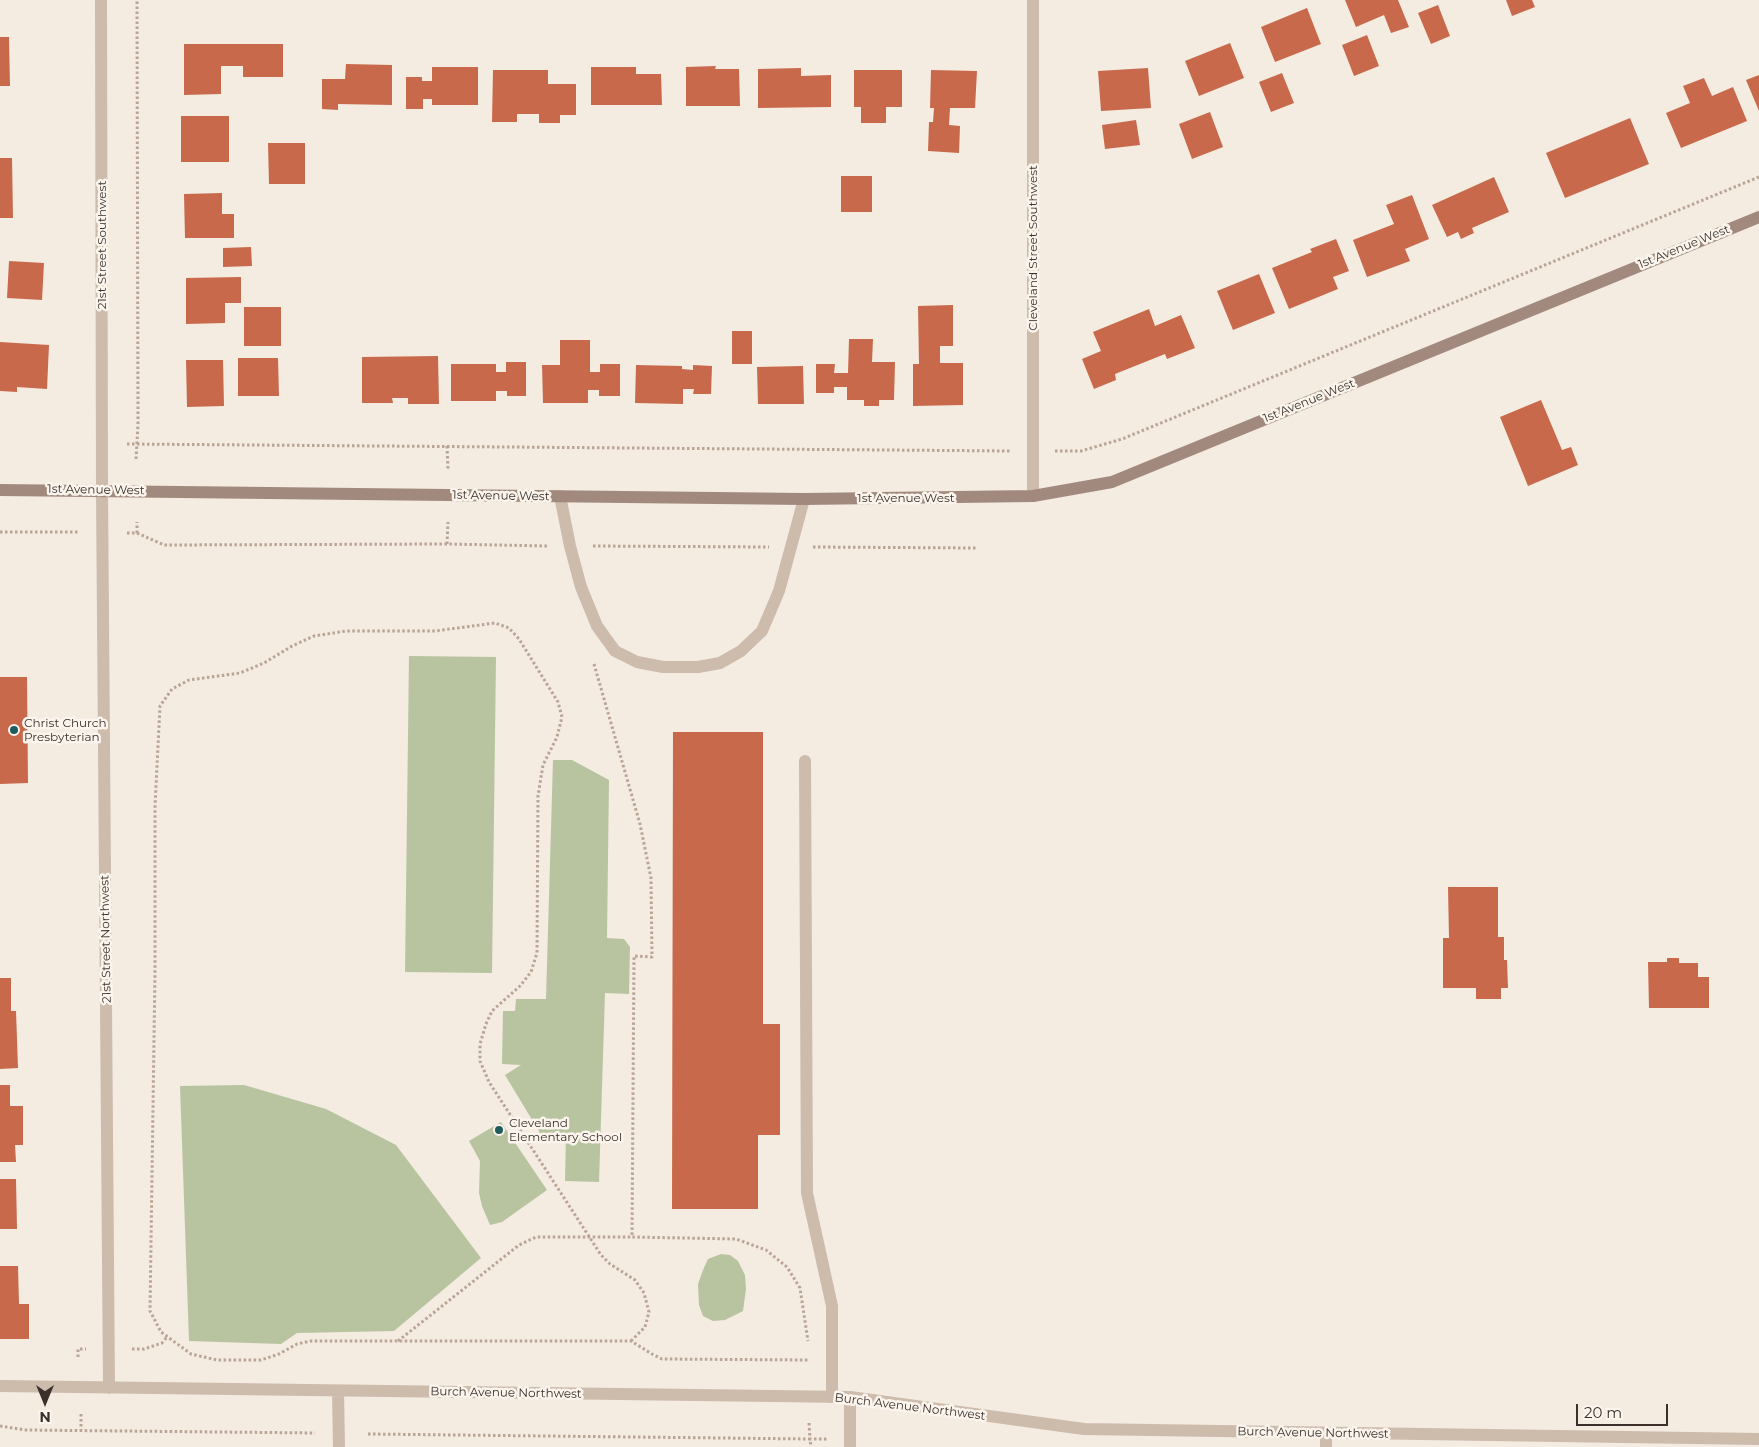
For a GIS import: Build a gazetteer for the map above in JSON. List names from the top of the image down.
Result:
{
  "streets": {
    "street": [
      "21st Street Southwest",
      "1st Avenue West",
      "Cleveland Street Southwest",
      "21st Street Northwest",
      "Burch Avenue Northwest"
    ]
  },
  "crossings": [
    ["21st Street Southwest", "1st Avenue West"],
    ["21st Street Southwest", "21st Street Northwest"],
    ["1st Avenue West", "Cleveland Street Southwest"],
    ["1st Avenue West", "21st Street Northwest"],
    ["21st Street Northwest", "Burch Avenue Northwest"]
  ],
  "places": ["Christ Church Presbyterian", "Cleveland Elementary School"],
  "scale_bar": "20 m",
  "north": "bottom"
}
